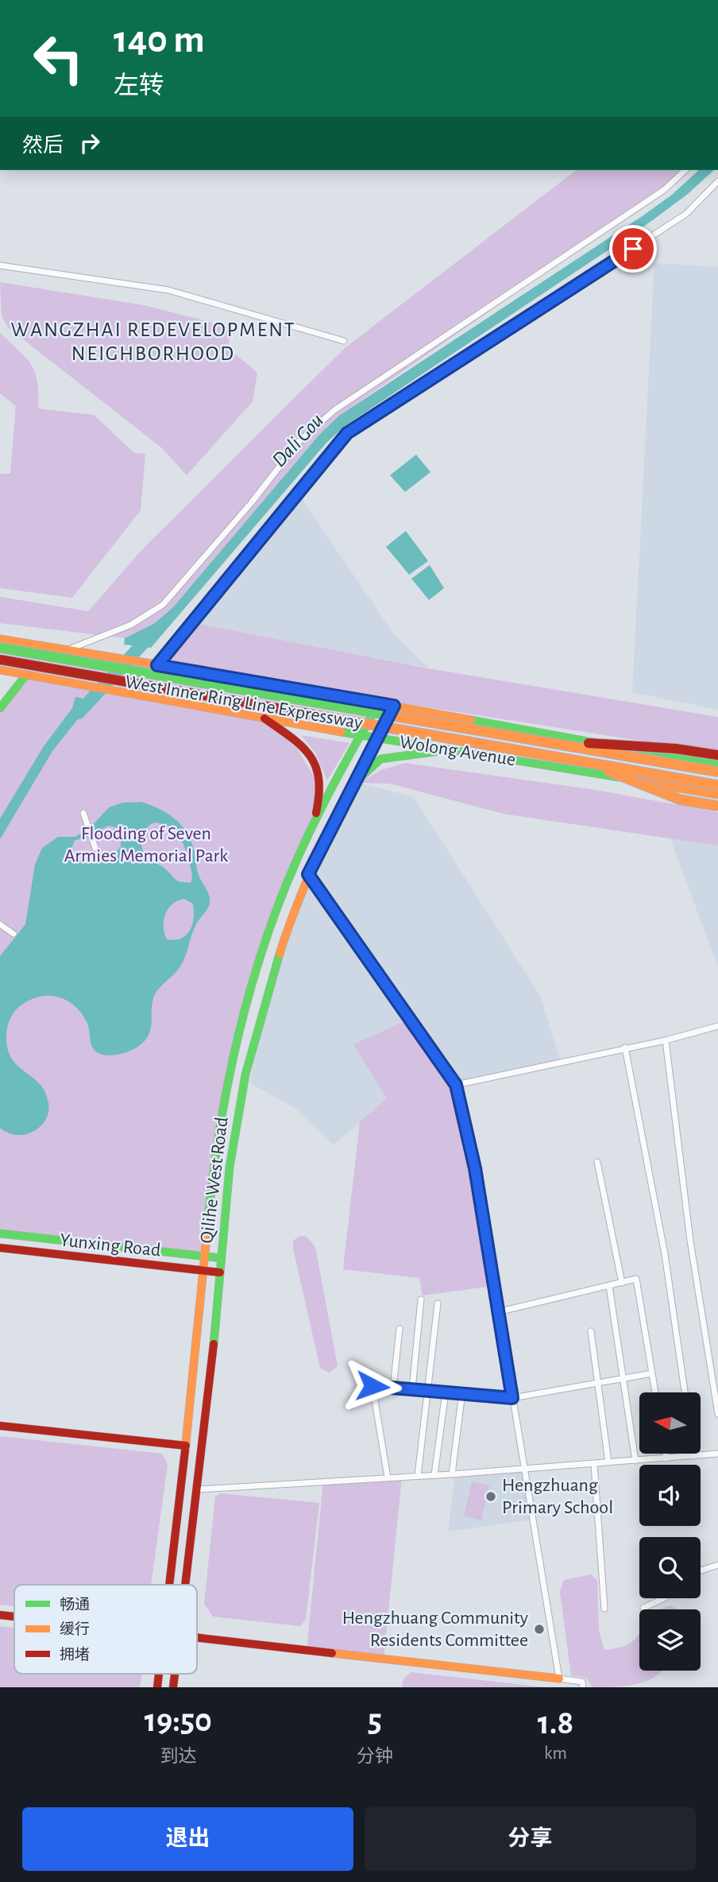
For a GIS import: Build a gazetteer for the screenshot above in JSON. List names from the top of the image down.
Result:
{
  "streets": {
    "main road": [
      "West Inner Ring Line Expressway",
      "Wolong Avenue",
      "Qilihe West Road",
      "Yunxing Road"
    ]
  },
  "crossings": [
    ["Wolong Avenue", "Qilihe West Road"],
    ["Qilihe West Road", "Yunxing Road"]
  ],
  "districts": ["WANGZHAI REDEVELOPMENT NEIGHBORHOOD"],
  "water": ["Dali Gou"],
  "parks": ["Flooding of Seven Armies Memorial Park"],
  "places": ["Hengzhuang Primary School", "Hengzhuang Community Residents Committee"],
  "legend": ["畅通", "缓行", "拥堵"],
  "north": "left",
  "page": {
    "turn": ["140 m", "左转"],
    "then": "然后",
    "eta": [
      "19:50",
      "到达",
      "5",
      "分钟",
      "1.8",
      "km"
    ],
    "buttons": ["退出", "分享"]
  }
}
